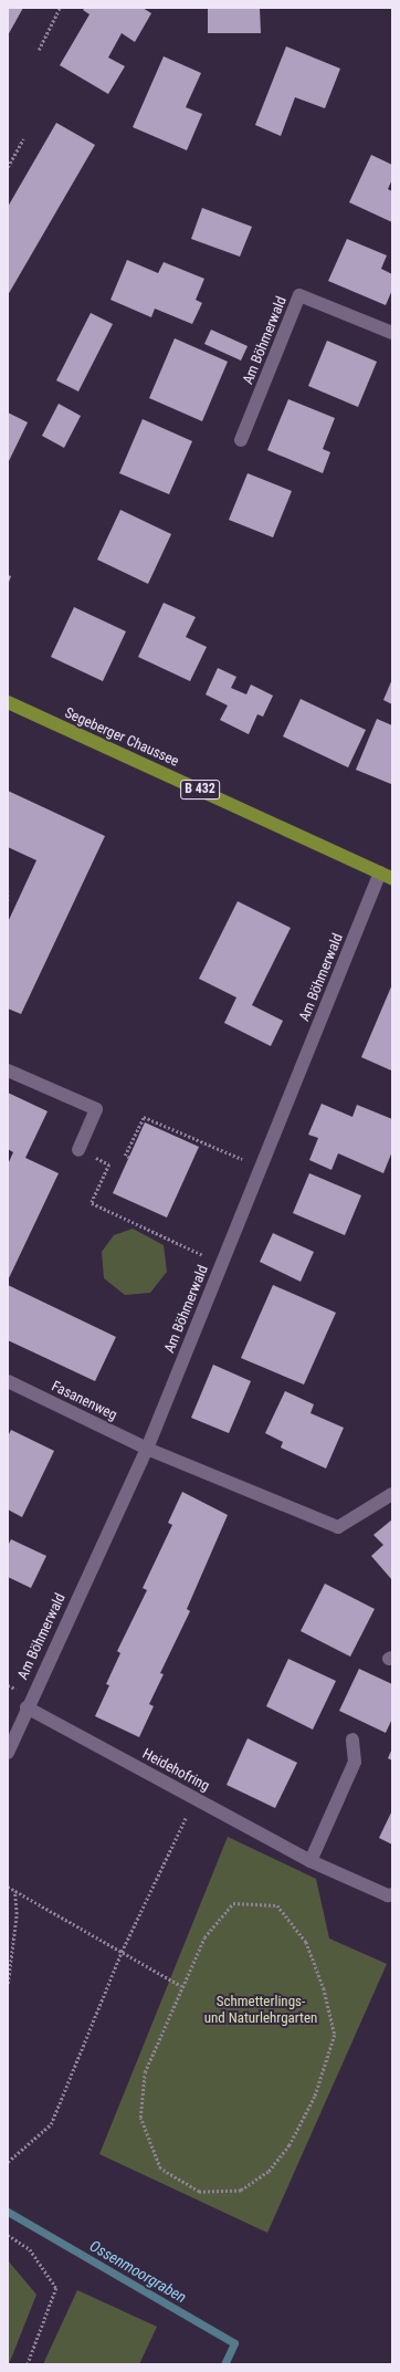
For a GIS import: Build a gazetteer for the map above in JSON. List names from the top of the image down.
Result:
{
  "streets": {
    "main road": ["Segeberger Chaussee", "B 432"],
    "street": ["Am Böhmerwald", "Fasanenweg", "Heidehofring"]
  },
  "crossings": [
    ["Am Böhmerwald", "Segeberger Chaussee"],
    ["Am Böhmerwald", "Fasanenweg"],
    ["Am Böhmerwald", "Heidehofring"]
  ],
  "water": ["Ossenmoorgraben"],
  "parks": ["Schmetterlings- und Naturlehrgarten"]
}
